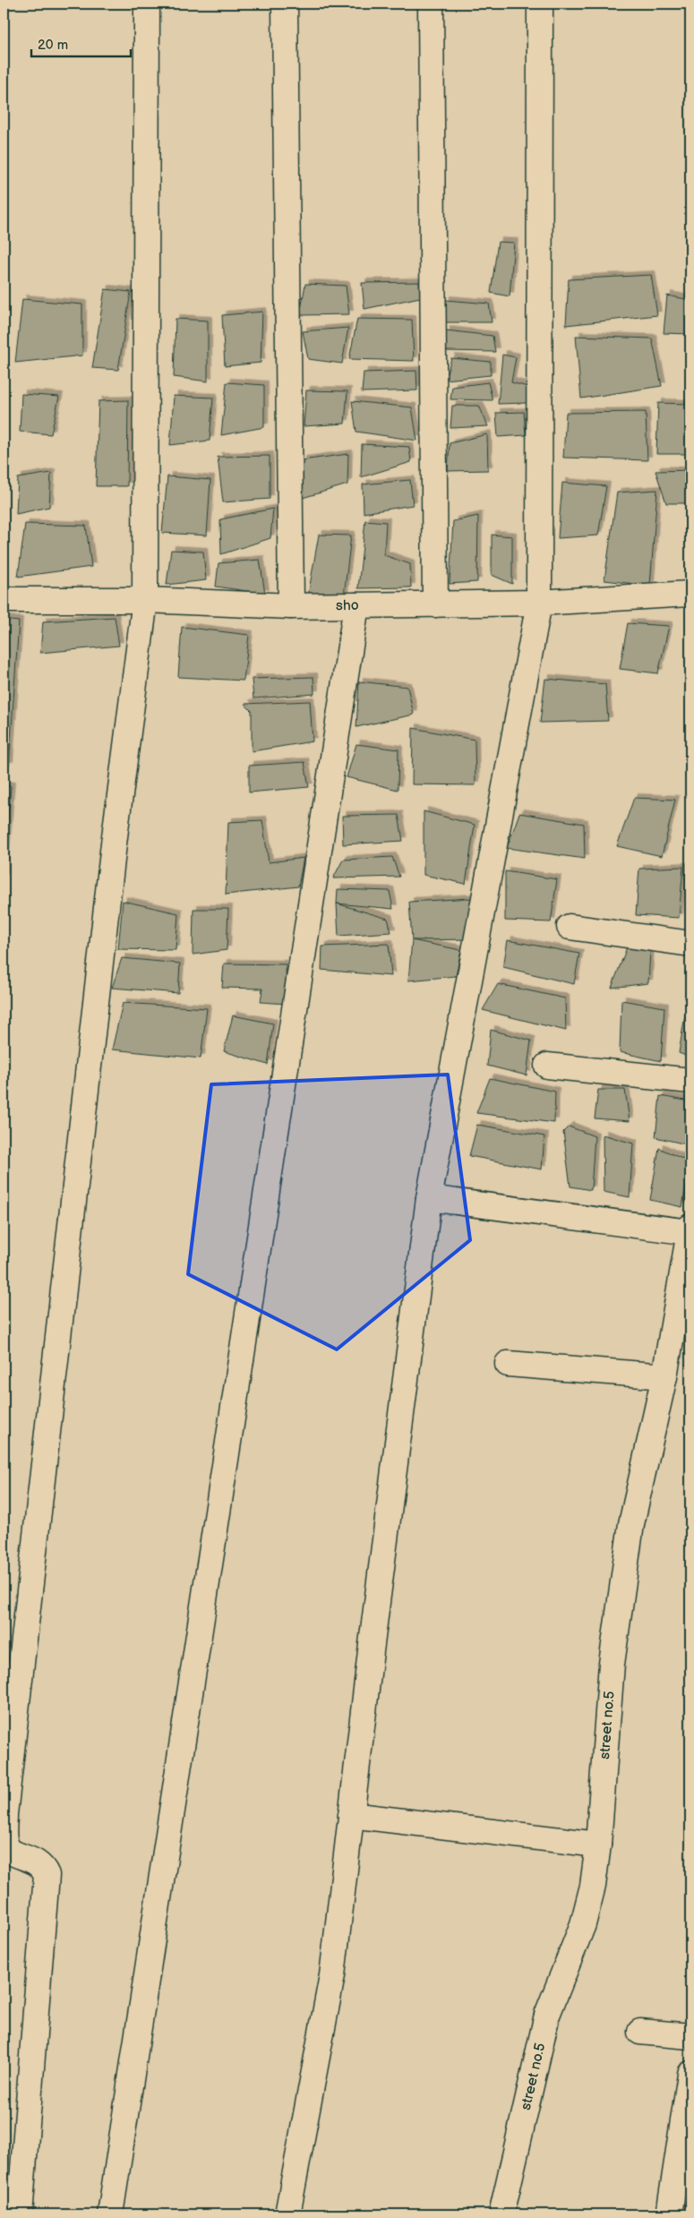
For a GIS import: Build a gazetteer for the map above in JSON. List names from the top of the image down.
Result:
{
  "streets": {
    "street": ["sho", "street no.5"]
  },
  "scale_bar": "20 m"
}
